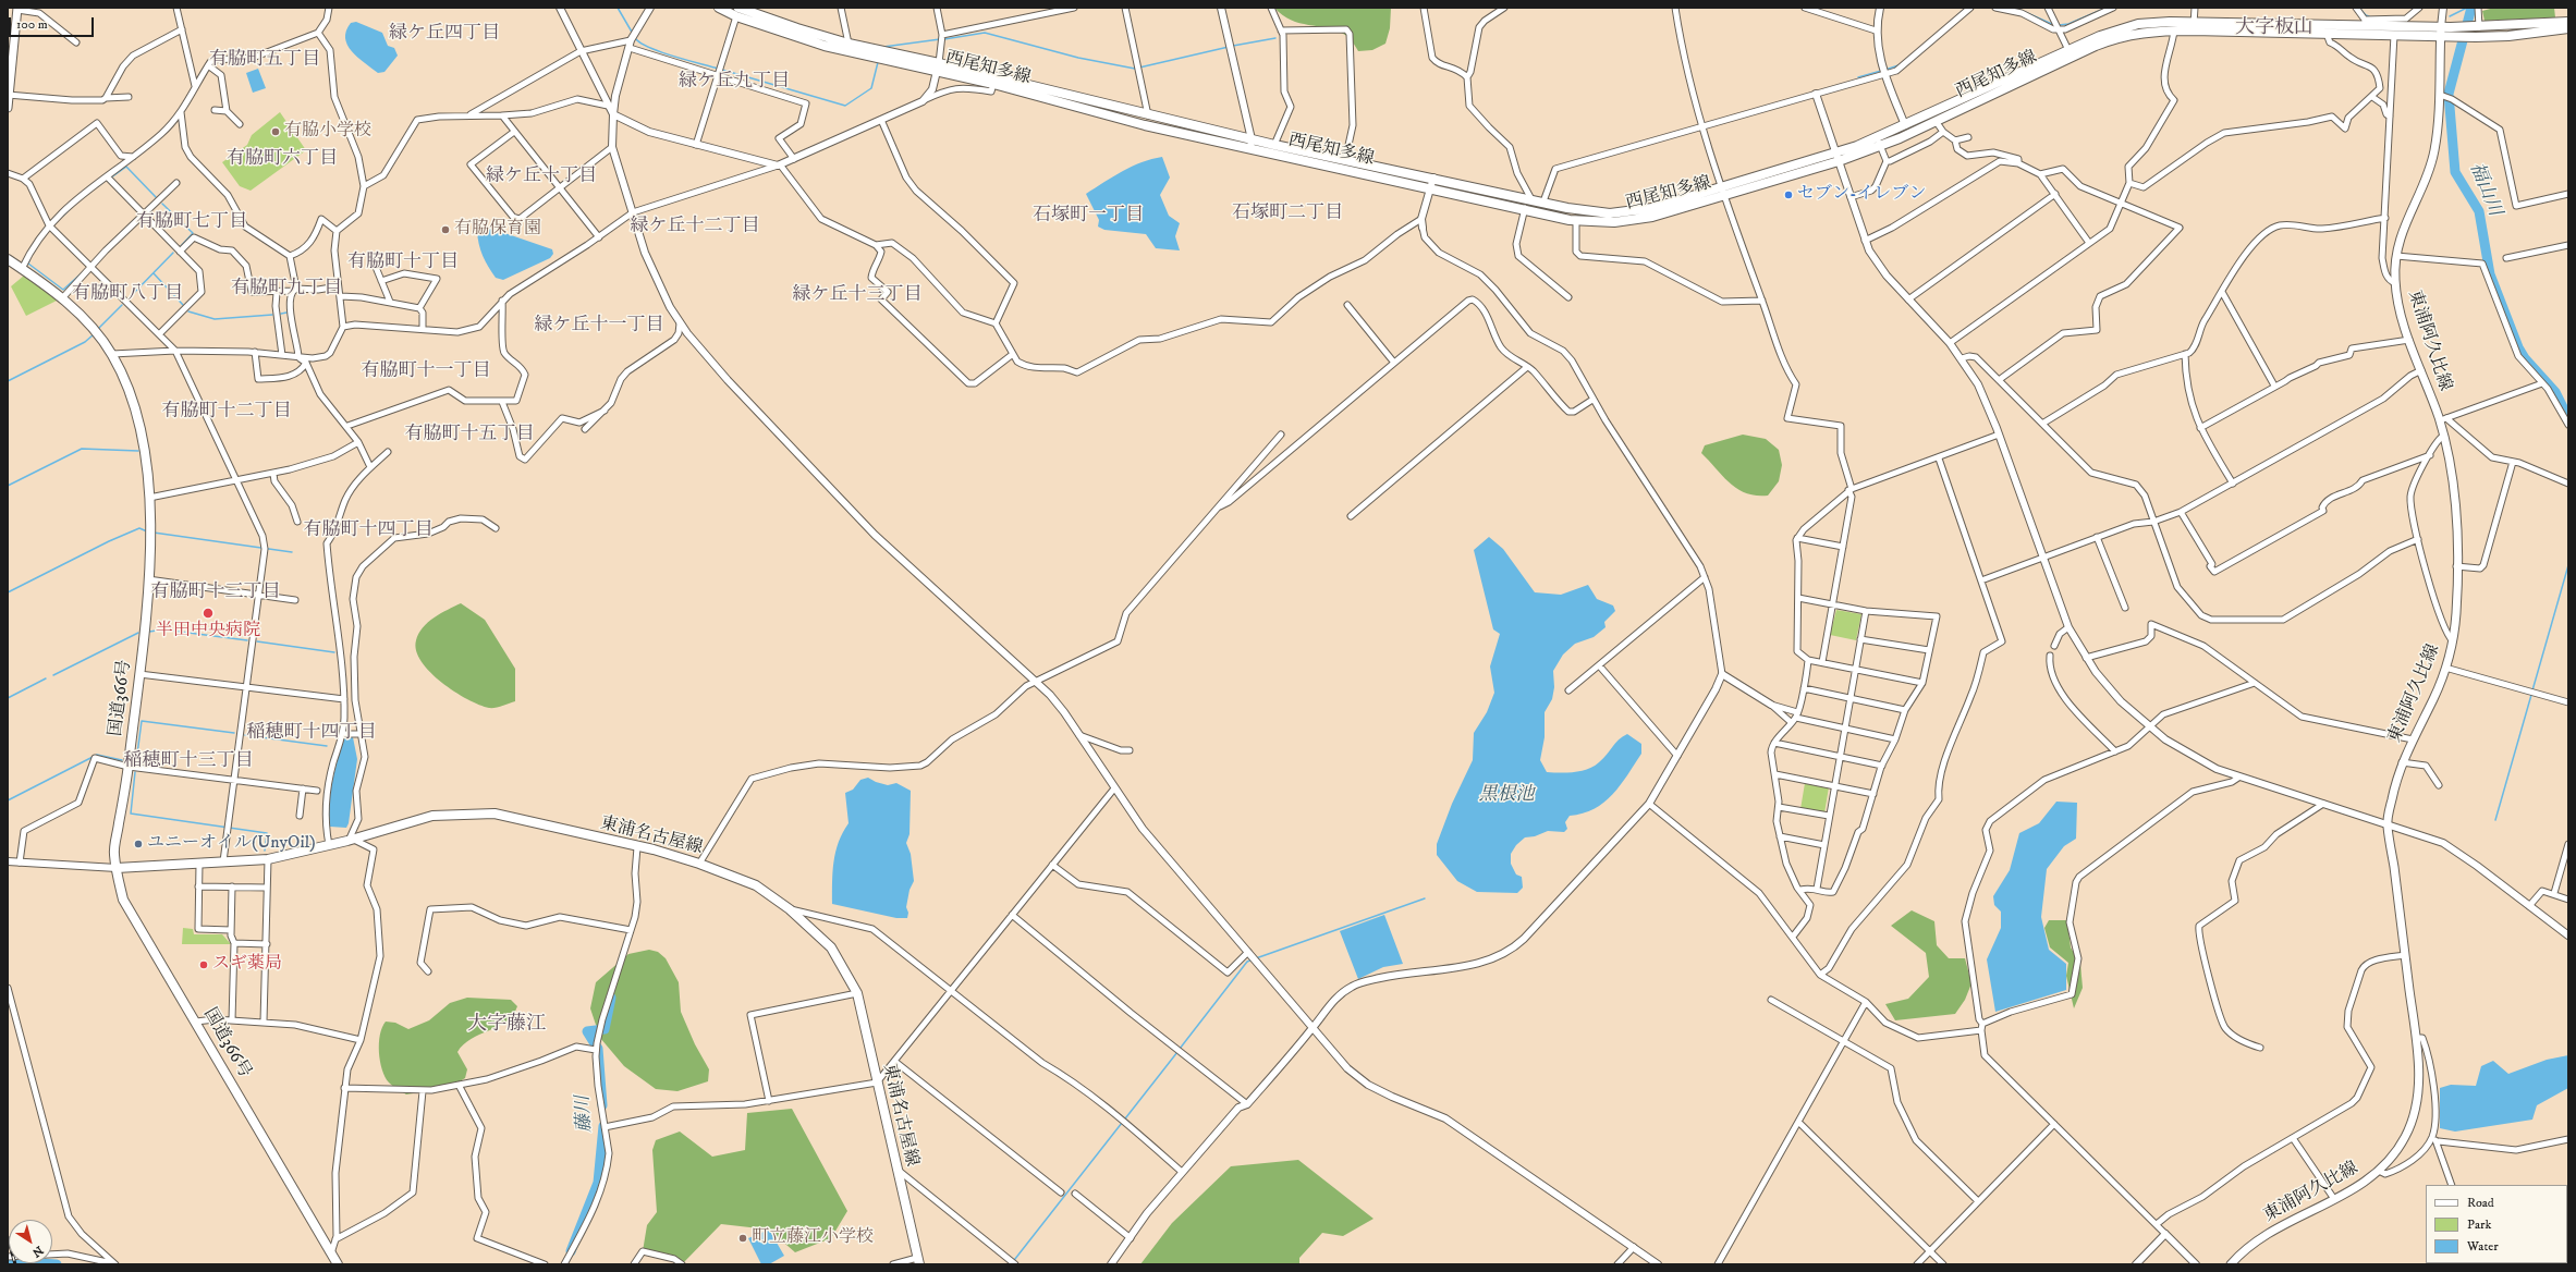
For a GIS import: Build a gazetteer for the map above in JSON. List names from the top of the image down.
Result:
{
  "streets": {
    "main road": [
      "西尾知多線",
      "東浦阿久比線",
      "国道366号",
      "東浦名古屋線"
    ]
  },
  "crossings": [
    ["西尾知多線", "東浦阿久比線"],
    ["国道366号", "東浦名古屋線"]
  ],
  "districts": [
    "大字板山",
    "緑ケ丘四丁目",
    "有脇町五丁目",
    "緑ケ丘九丁目",
    "有脇町六丁目",
    "緑ケ丘十丁目",
    "石塚町二丁目",
    "石塚町一丁目",
    "有脇町七丁目",
    "緑ケ丘十二丁目",
    "有脇町十丁目",
    "有脇町九丁目",
    "有脇町八丁目",
    "緑ケ丘十三丁目",
    "緑ケ丘十一丁目",
    "有脇町十一丁目",
    "有脇町十二丁目",
    "有脇町十五丁目",
    "有脇町十四丁目",
    "有脇町十三丁目",
    "稲穂町十四丁目",
    "稲穂町十三丁目",
    "大字藤江"
  ],
  "water": ["福山川", "黒根池", "藤川"],
  "places": [
    "有脇小学校",
    "セブン-イレブン",
    "有脇保育園",
    "半田中央病院",
    "ユニーオイル(UnyOil)",
    "スギ薬局",
    "町立藤江小学校"
  ],
  "legend": ["Road", "Park", "Water"],
  "scale_bar": "100 m",
  "north": "bottom right"
}
